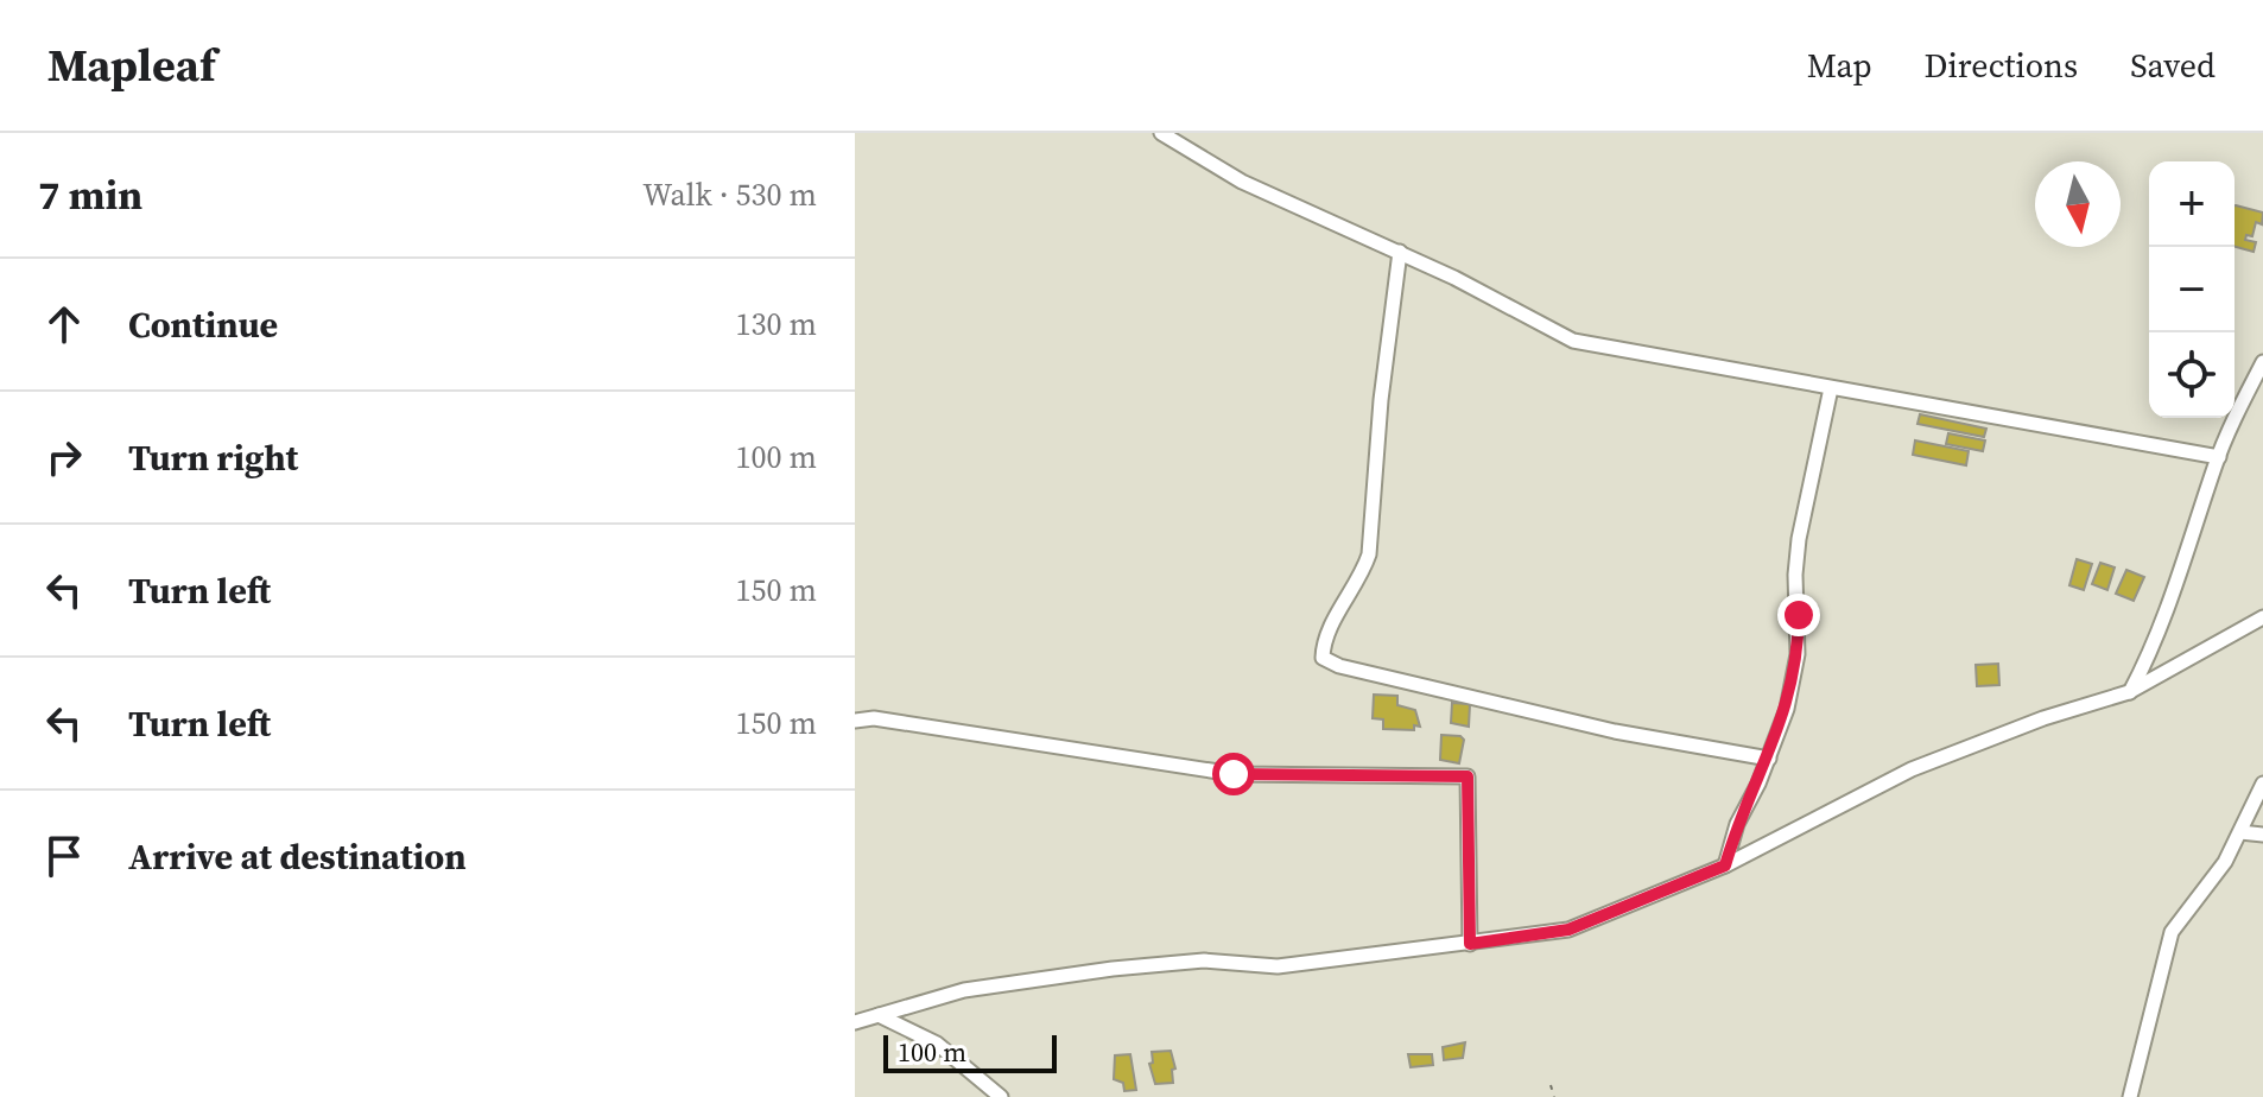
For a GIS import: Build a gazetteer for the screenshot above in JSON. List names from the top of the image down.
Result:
{
  "scale_bar": "100 m",
  "north": "bottom",
  "page": {
    "header": "Mapleaf",
    "nav": ["Map", "Directions", "Saved"],
    "heading": ["7 min", "Walk · 530 m"],
    "map_buttons": ["+", "−"],
    "list": [
      ["Continue", "130 m"],
      ["Turn right", "100 m"],
      ["Turn left", "150 m"],
      ["Turn left", "150 m"],
      "Arrive at destination"
    ],
    "scale": "100 m"
  }
}
